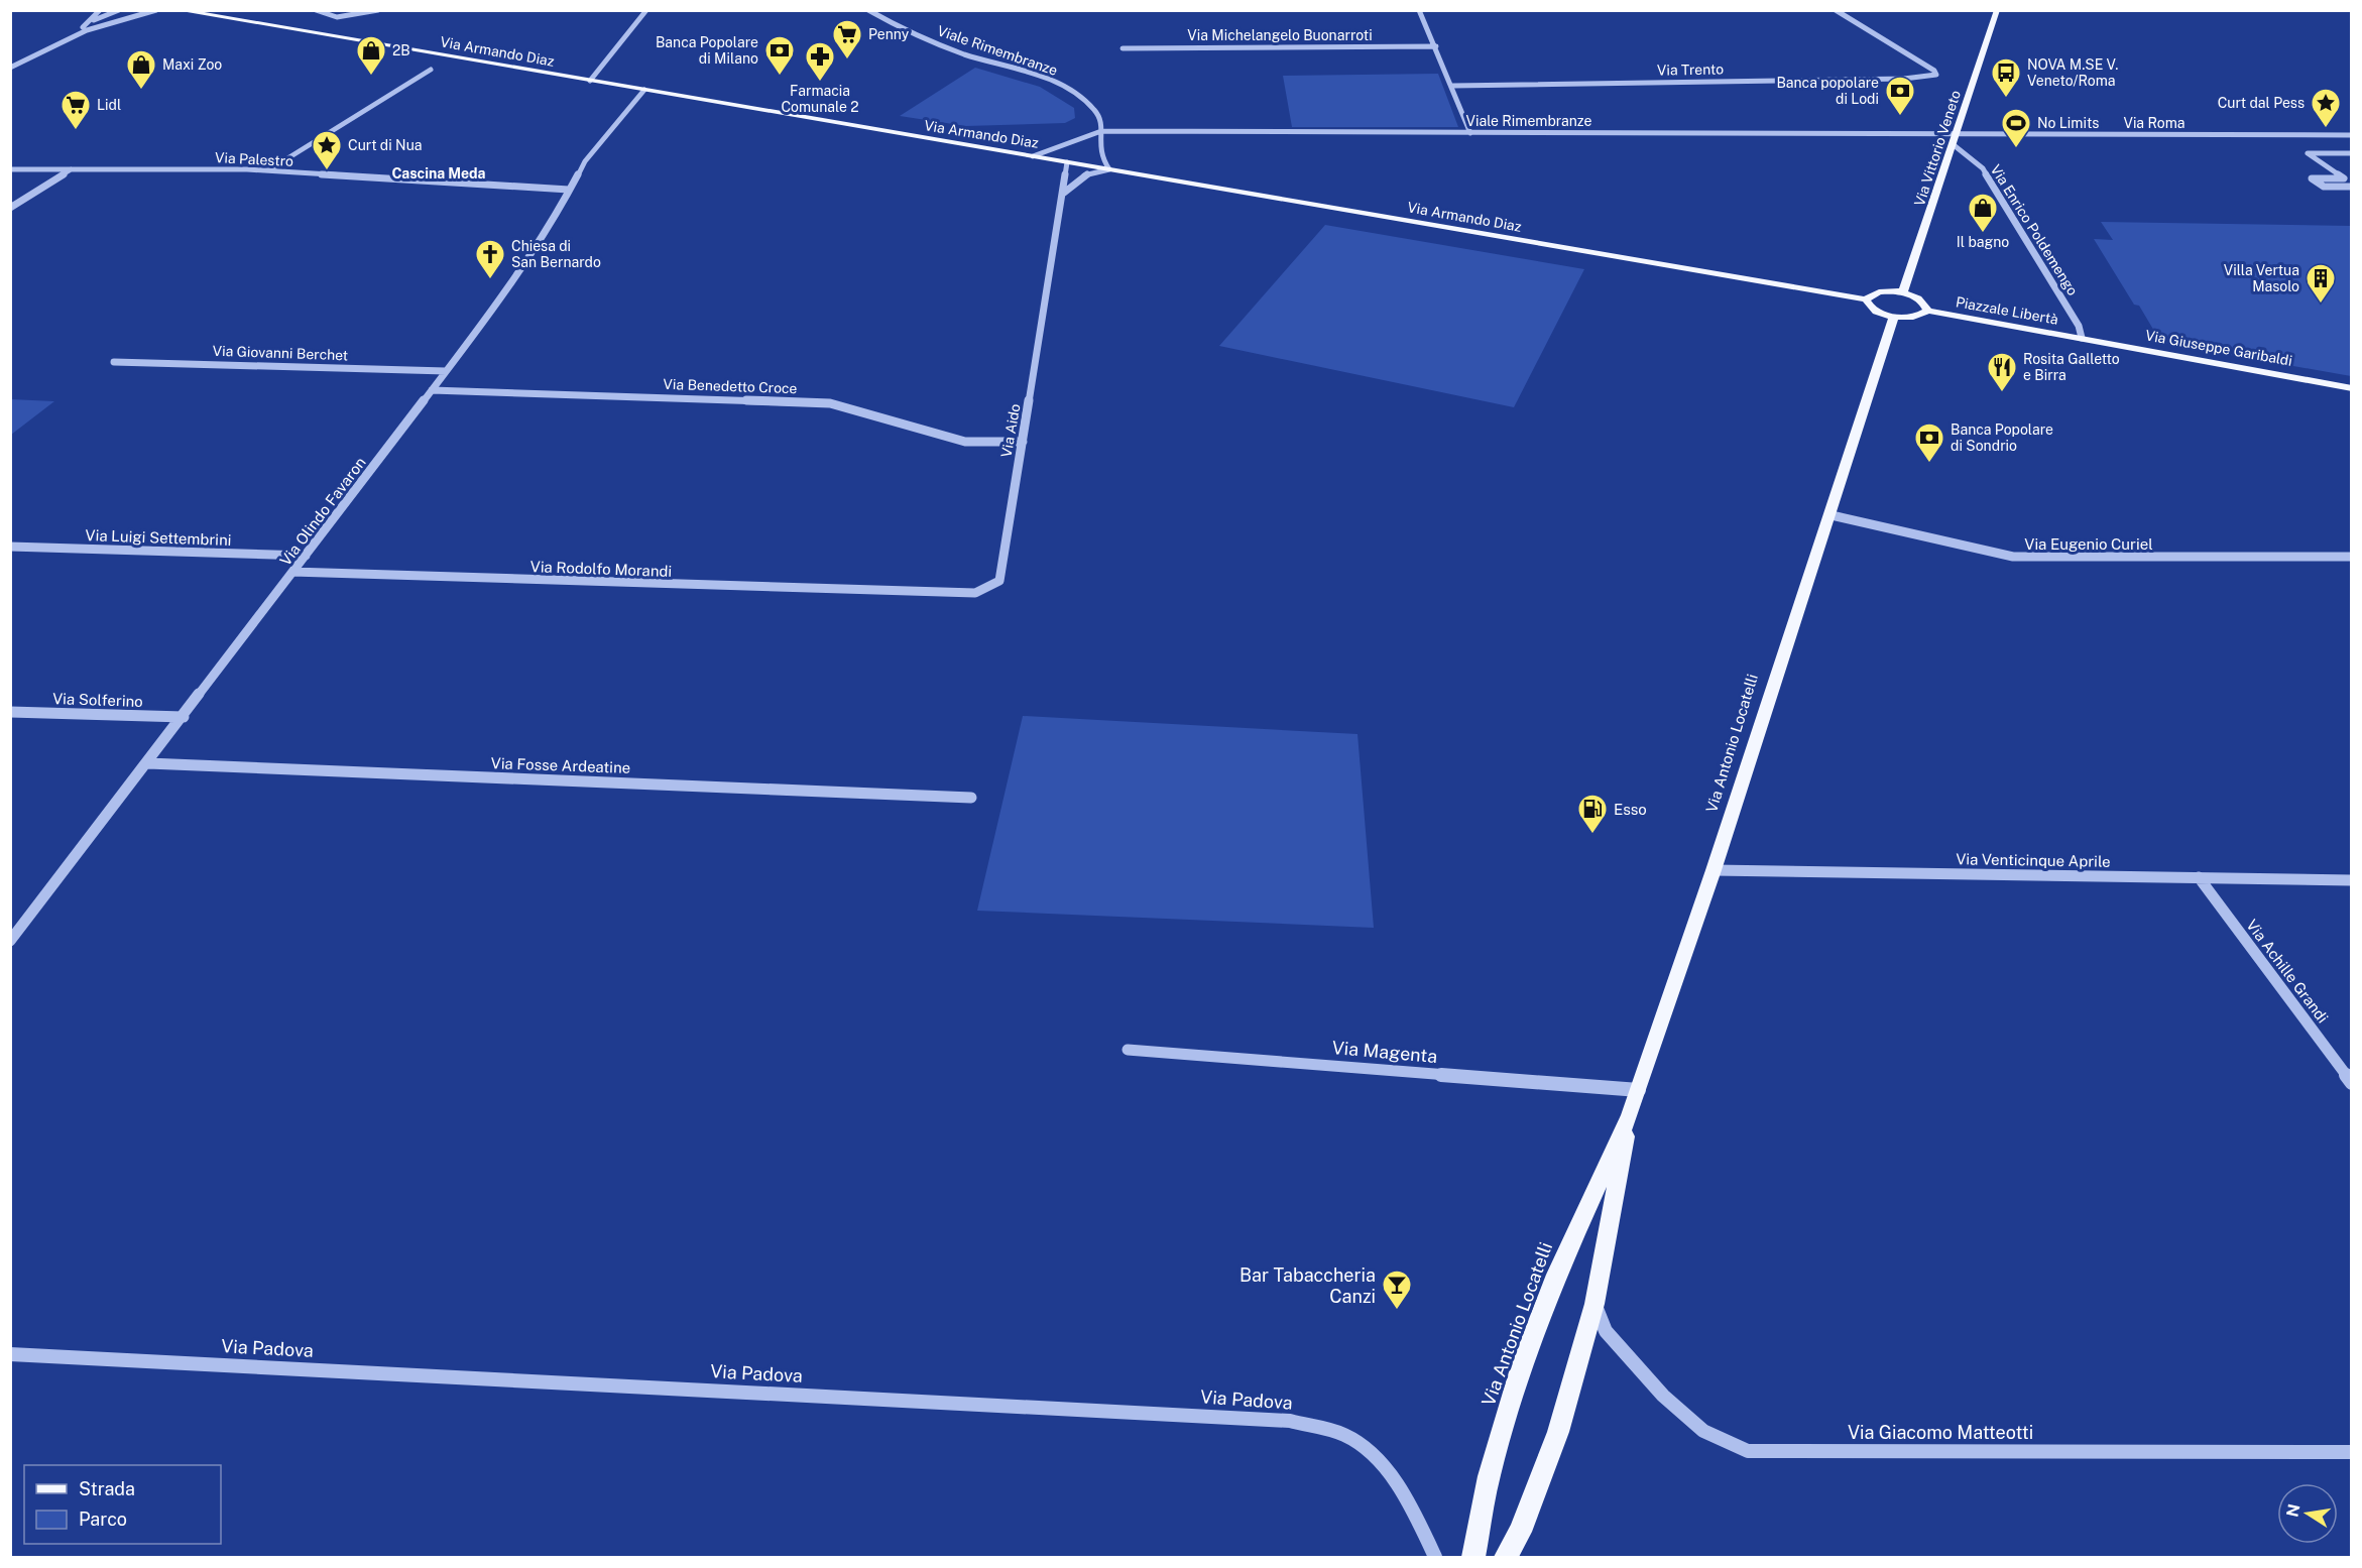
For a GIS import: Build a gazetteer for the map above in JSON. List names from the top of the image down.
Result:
{
  "streets": {
    "main road": [
      "Via Armando Diaz",
      "Via Vittorio Veneto",
      "Piazzale Libertà",
      "Via Giuseppe Garibaldi",
      "Via Antonio Locatelli"
    ],
    "street": [
      "Via Michelangelo Buonarroti",
      "Viale Rimembranze",
      "Via Trento",
      "Via Roma",
      "Via Palestro",
      "Via Enrico Poldemengo",
      "Via Giovanni Berchet",
      "Via Benedetto Croce",
      "Via Aido",
      "Via Olindo Favaron",
      "Via Luigi Settembrini",
      "Via Eugenio Curiel",
      "Via Rodolfo Morandi",
      "Via Solferino",
      "Via Fosse Ardeatine",
      "Via Venticinque Aprile",
      "Via Achille Grandi",
      "Via Magenta",
      "Via Padova",
      "Via Giacomo Matteotti"
    ]
  },
  "crossings": [
    ["Viale Rimembranze", "Via Armando Diaz"],
    ["Viale Rimembranze", "Via Roma"],
    ["Viale Rimembranze", "Via Vittorio Veneto"],
    ["Via Armando Diaz", "Via Aido"],
    ["Via Armando Diaz", "Via Olindo Favaron"],
    ["Via Roma", "Via Vittorio Veneto"],
    ["Via Vittorio Veneto", "Via Enrico Poldemengo"],
    ["Via Palestro", "Via Olindo Favaron"],
    ["Via Enrico Poldemengo", "Piazzale Libertà"],
    ["Via Enrico Poldemengo", "Via Giuseppe Garibaldi"],
    ["Piazzale Libertà", "Via Giuseppe Garibaldi"],
    ["Via Giovanni Berchet", "Via Olindo Favaron"],
    ["Via Benedetto Croce", "Via Aido"],
    ["Via Benedetto Croce", "Via Olindo Favaron"],
    ["Via Aido", "Via Rodolfo Morandi"],
    ["Via Olindo Favaron", "Via Luigi Settembrini"],
    ["Via Olindo Favaron", "Via Rodolfo Morandi"],
    ["Via Olindo Favaron", "Via Solferino"],
    ["Via Olindo Favaron", "Via Fosse Ardeatine"],
    ["Via Eugenio Curiel", "Via Antonio Locatelli"],
    ["Via Antonio Locatelli", "Via Venticinque Aprile"],
    ["Via Antonio Locatelli", "Via Magenta"],
    ["Via Antonio Locatelli", "Via Giacomo Matteotti"],
    ["Via Venticinque Aprile", "Via Achille Grandi"]
  ],
  "districts": ["Cascina Meda"],
  "places": {
    "supermarket": ["Penny", "Lidl"],
    "shop": ["2B", "Maxi Zoo", "Il bagno"],
    "bank": ["Banca Popolare di Milano", "Banca popolare di Lodi", "Banca Popolare di Sondrio"],
    "pharmacy": ["Farmacia Comunale 2"],
    "bus stop": ["NOVA M.SE V. Veneto/Roma"],
    "place": ["Curt dal Pess", "Curt di Nua"],
    "sports": ["No Limits"],
    "church": ["Chiesa di San Bernardo"],
    "building": ["Villa Vertua Masolo"],
    "restaurant": ["Rosita Galletto e Birra"],
    "fuel station": ["Esso"],
    "bar": ["Bar Tabaccheria Canzi"]
  },
  "legend": ["Strada", "Parco"],
  "north": "left"
}
